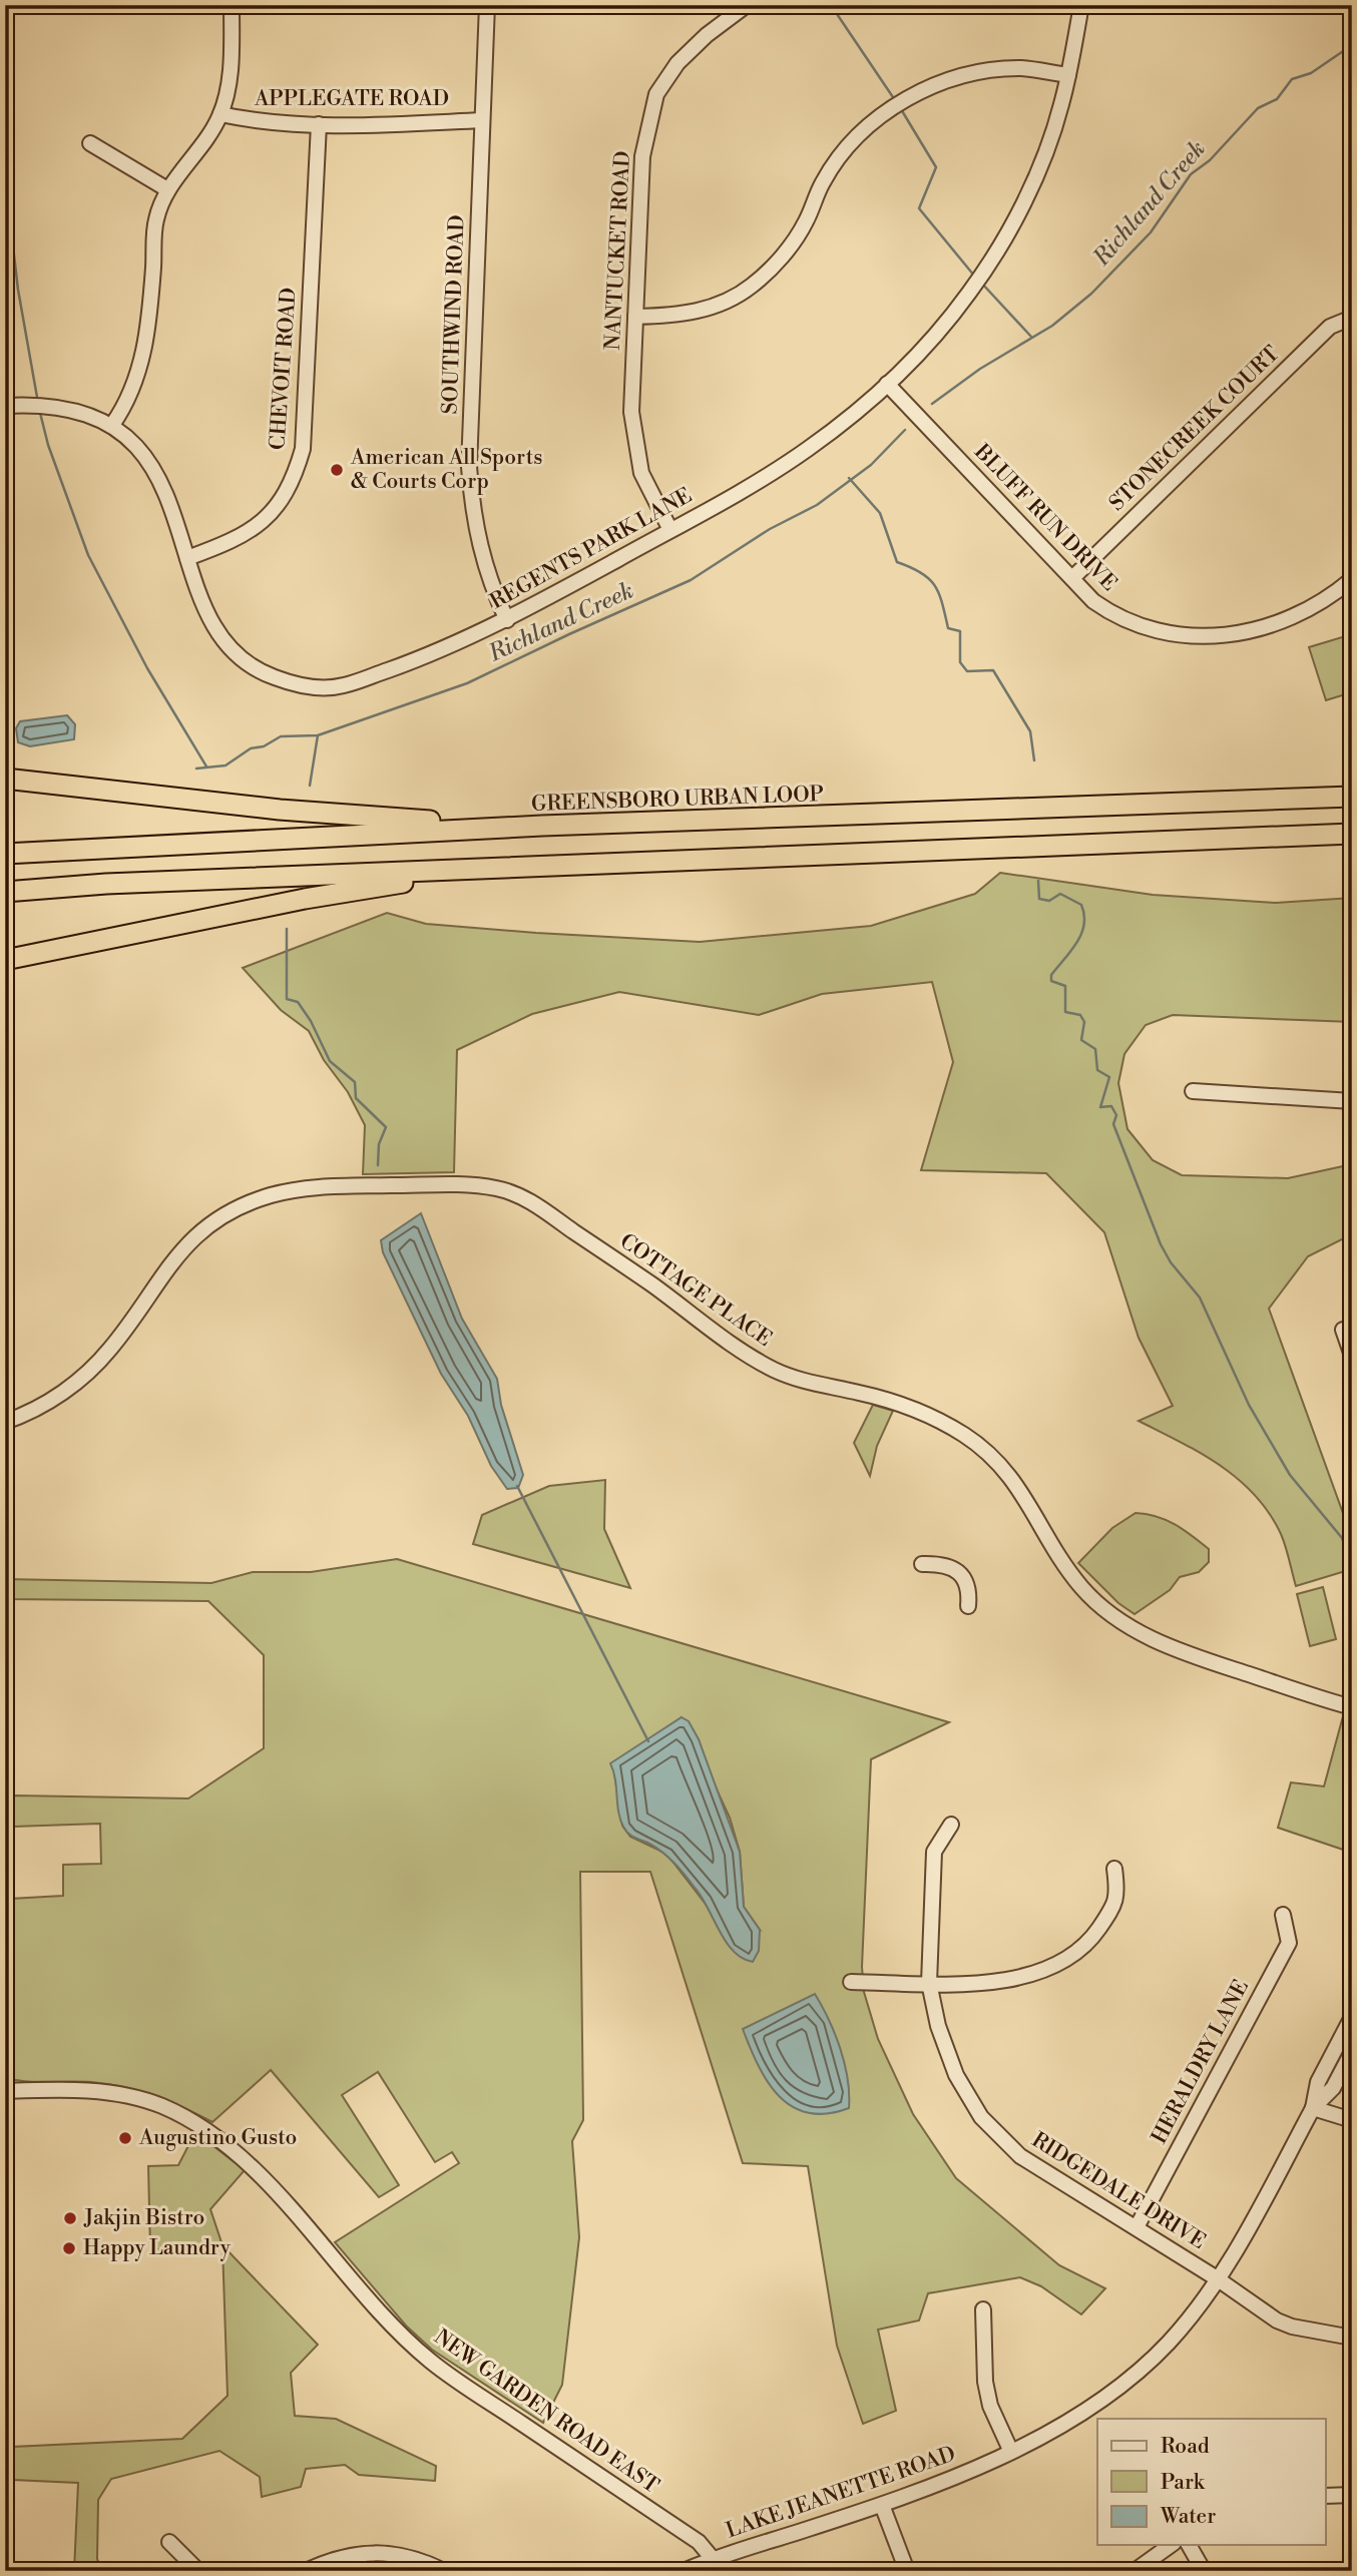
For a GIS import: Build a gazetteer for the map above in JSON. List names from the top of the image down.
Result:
{
  "streets": {
    "highway": ["GREENSBORO URBAN LOOP"],
    "street": [
      "APPLEGATE ROAD",
      "NANTUCKET ROAD",
      "SOUTHWIND ROAD",
      "CHEVOIT ROAD",
      "STONECREEK COURT",
      "BLUFF RUN DRIVE",
      "REGENTS PARK LANE",
      "COTTAGE PLACE",
      "HERALDRY LANE",
      "RIDGEDALE DRIVE",
      "NEW GARDEN ROAD EAST",
      "LAKE JEANETTE ROAD"
    ]
  },
  "crossings": [
    ["APPLEGATE ROAD", "SOUTHWIND ROAD"],
    ["APPLEGATE ROAD", "CHEVOIT ROAD"],
    ["NANTUCKET ROAD", "REGENTS PARK LANE"],
    ["SOUTHWIND ROAD", "REGENTS PARK LANE"],
    ["CHEVOIT ROAD", "REGENTS PARK LANE"],
    ["STONECREEK COURT", "BLUFF RUN DRIVE"],
    ["BLUFF RUN DRIVE", "REGENTS PARK LANE"],
    ["HERALDRY LANE", "RIDGEDALE DRIVE"],
    ["RIDGEDALE DRIVE", "LAKE JEANETTE ROAD"],
    ["NEW GARDEN ROAD EAST", "LAKE JEANETTE ROAD"]
  ],
  "water": ["Richland Creek"],
  "places": [
    "American All Sports & Courts Corp",
    "Augustino Gusto",
    "Jakjin Bistro",
    "Happy Laundry"
  ],
  "legend": ["Road", "Park", "Water"]
}
